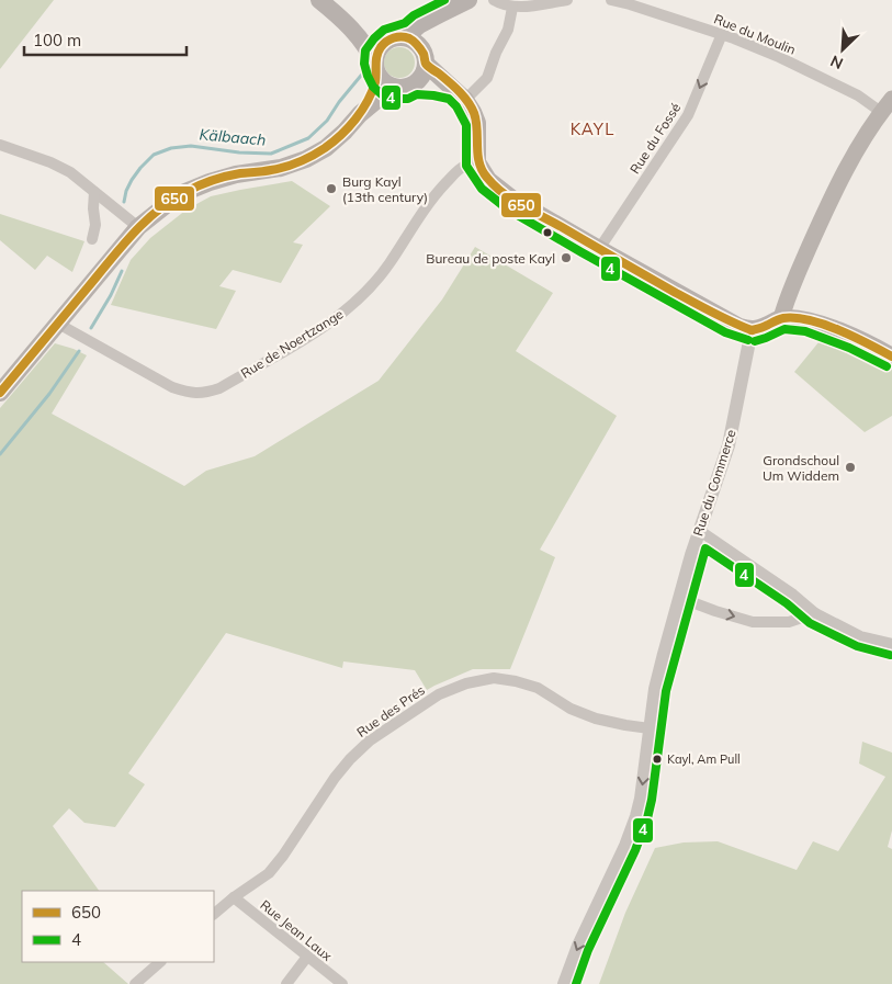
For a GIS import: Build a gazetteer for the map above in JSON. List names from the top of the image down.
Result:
{
  "streets": {
    "street": [
      "Rue du Moulin",
      "Rue du Fossé",
      "Rue de Noertzange",
      "Rue du Commerce",
      "Rue des Prés",
      "Rue Jean Laux"
    ]
  },
  "crossings": [
    ["Rue du Moulin", "Rue du Fossé"],
    ["Rue du Commerce", "Rue des Prés"],
    ["Rue des Prés", "Rue Jean Laux"]
  ],
  "one_way": ["Rue du Fossé", "Rue du Commerce"],
  "districts": ["KAYL"],
  "water": ["Kälbaach"],
  "places": [
    "Burg Kayl (13th century)",
    "Bureau de poste Kayl",
    "Grondschoul Um Widdem",
    "Kayl, Am Pull"
  ],
  "lines": ["transit line 4", "transit line 650"],
  "legend": ["650", "4"],
  "scale_bar": "100 m",
  "north": "bottom left"
}
